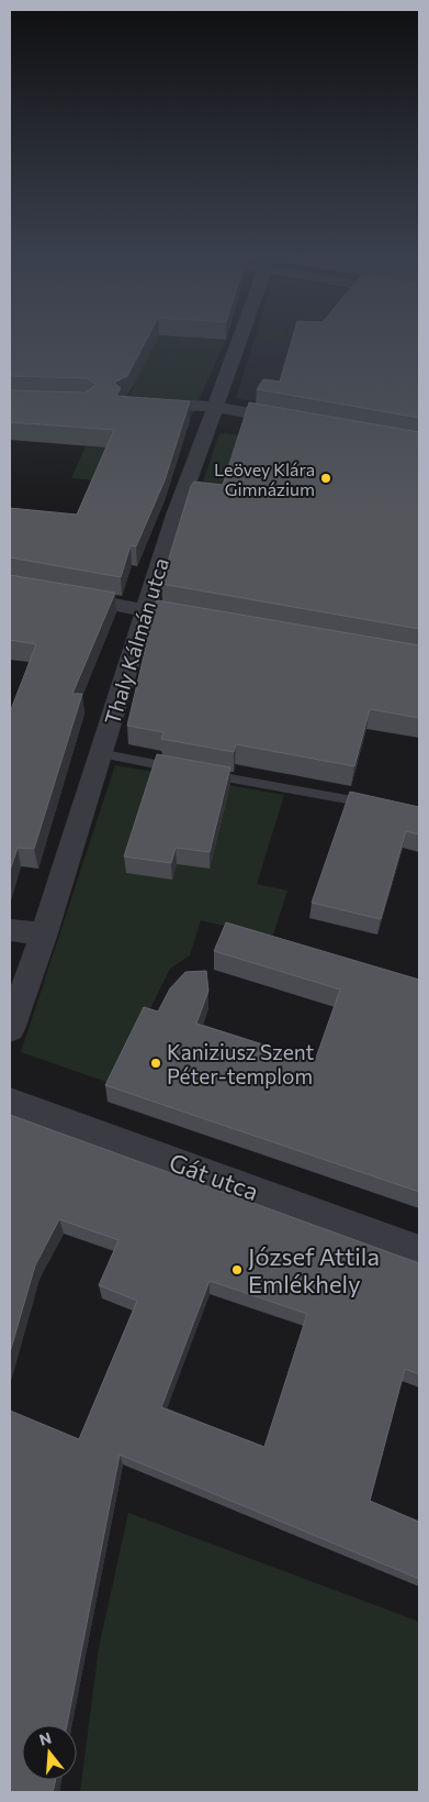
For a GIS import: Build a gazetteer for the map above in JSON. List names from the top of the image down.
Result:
{
  "streets": {
    "street": ["Thaly Kálmán utca", "Gát utca"]
  },
  "places": ["Leövey Klára Gimnázium", "Kaniziusz Szent Péter-templom", "József Attila Emlékhely"],
  "north": "top"
}
